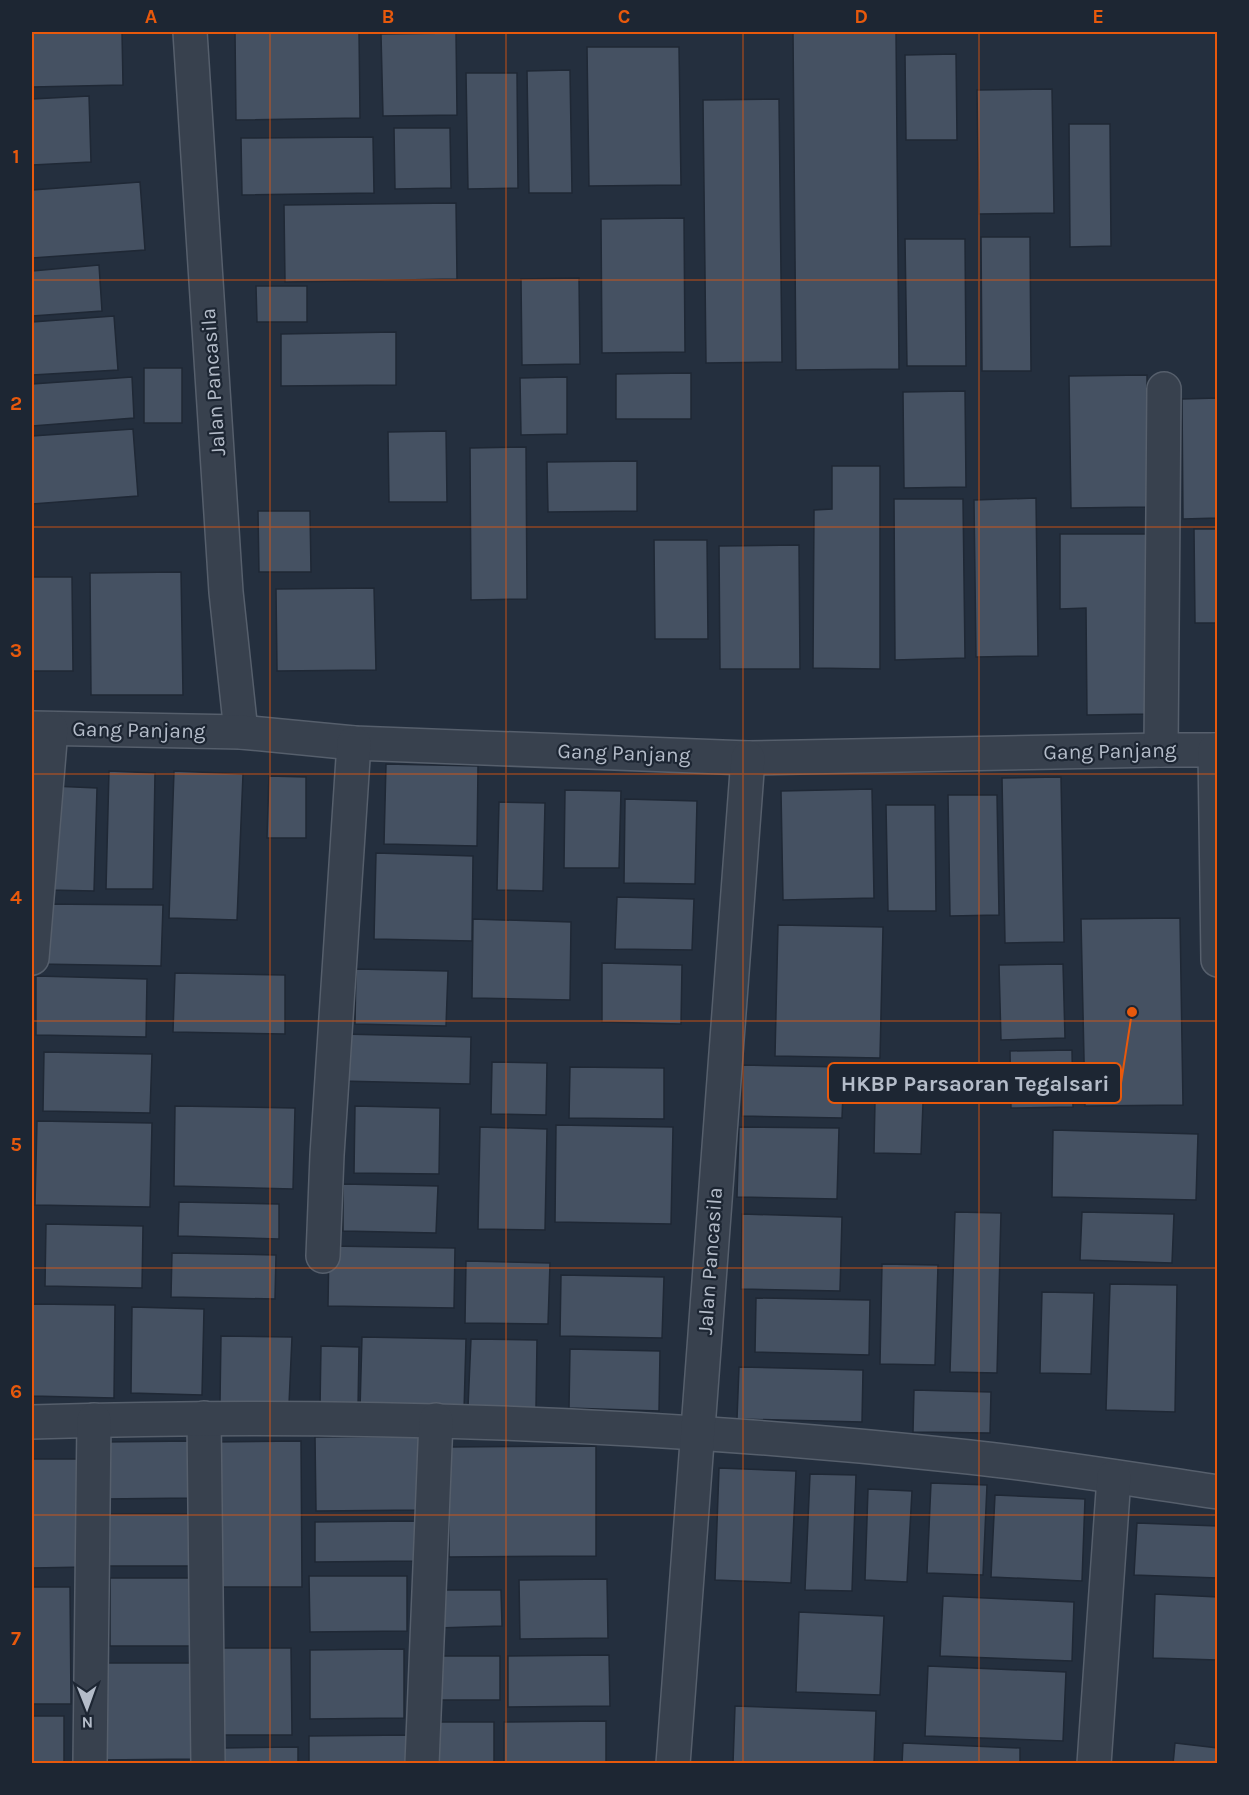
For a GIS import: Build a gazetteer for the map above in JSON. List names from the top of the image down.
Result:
{
  "streets": {
    "street": ["Jalan Pancasila", "Gang Panjang"]
  },
  "crossings": [
    ["Jalan Pancasila", "Gang Panjang"]
  ],
  "places": ["HKBP Parsaoran Tegalsari"],
  "north": "bottom",
  "grid": {
    "columns": [
      "A",
      "B",
      "C",
      "D",
      "E"
    ],
    "rows": [
      "1",
      "2",
      "3",
      "4",
      "5",
      "6",
      "7"
    ]
  }
}
